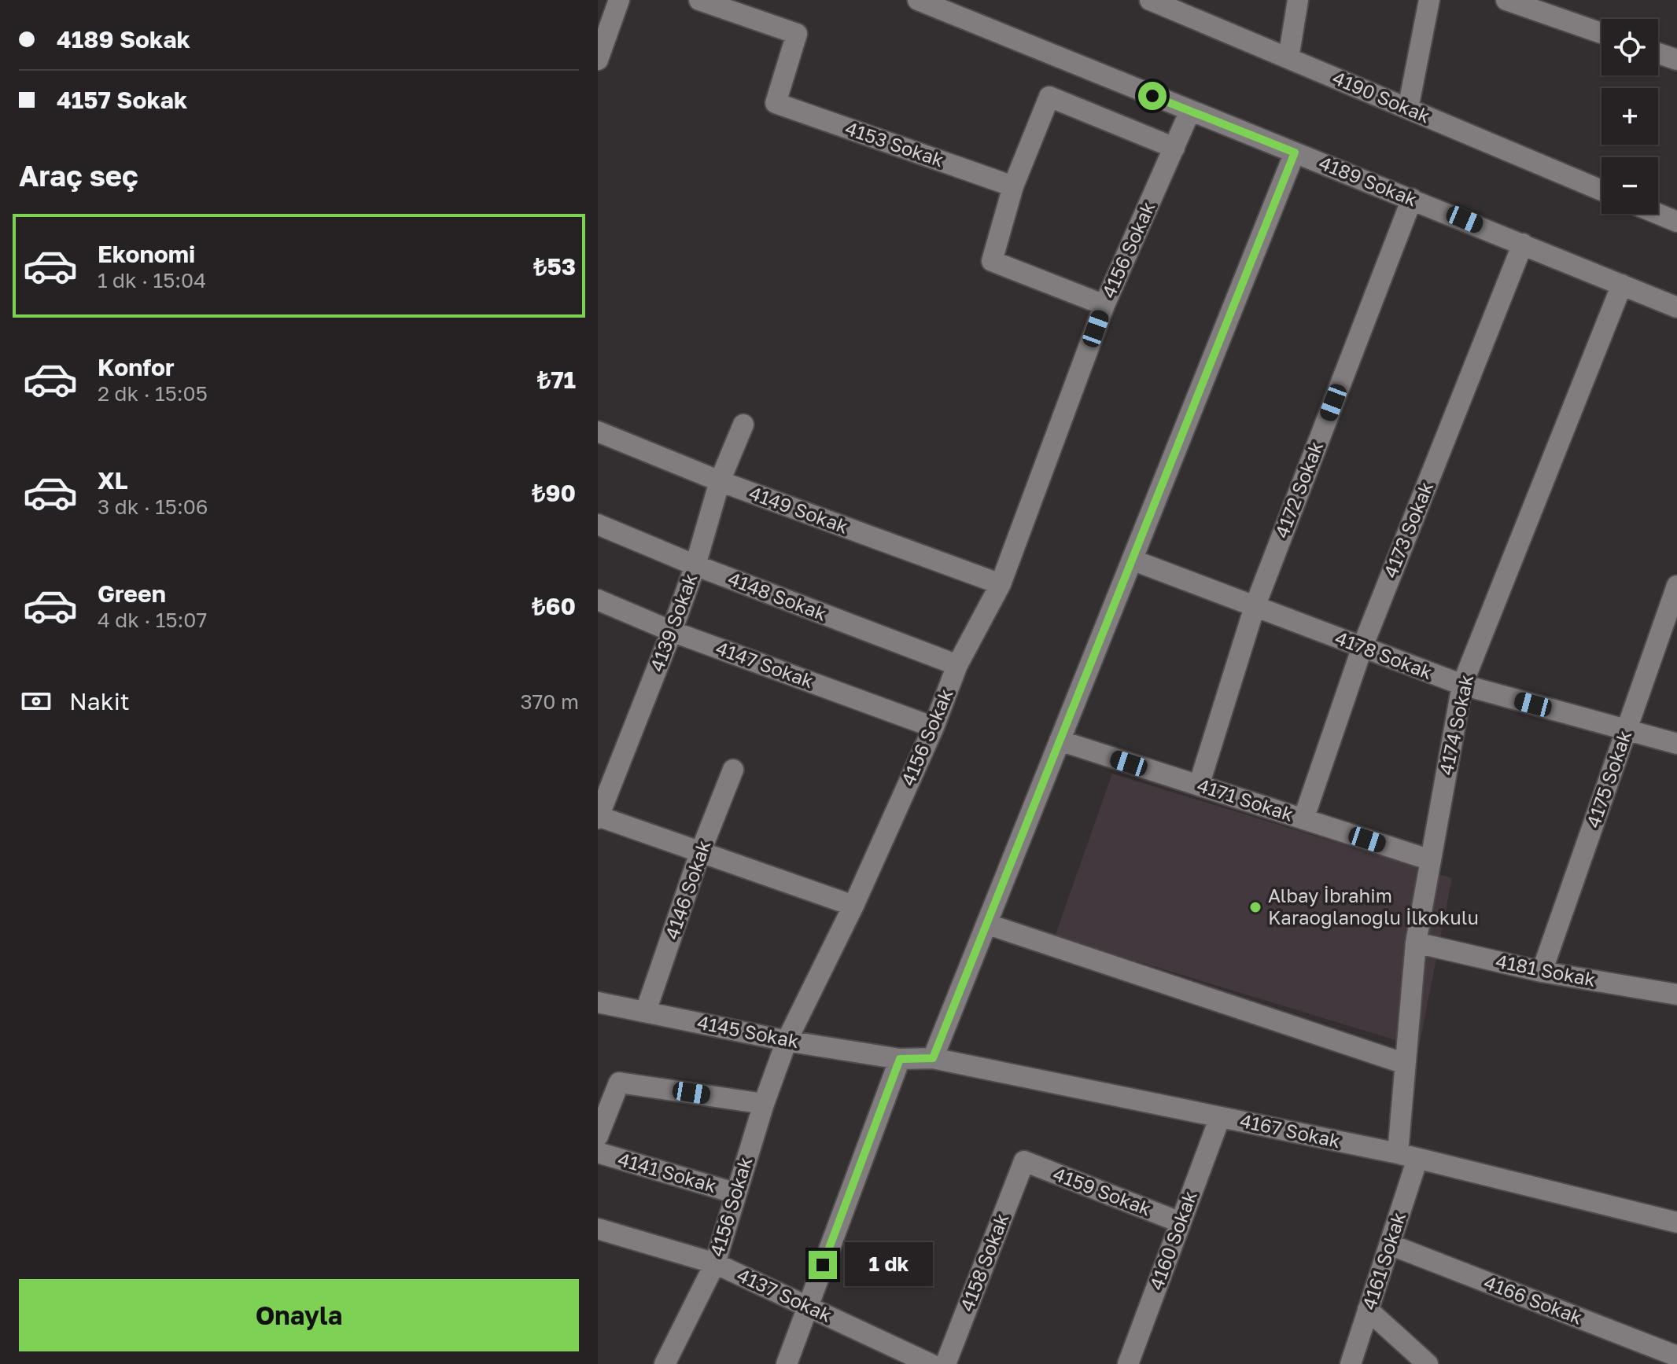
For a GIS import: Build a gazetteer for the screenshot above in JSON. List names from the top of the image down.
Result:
{
  "streets": {
    "street": [
      "4190 Sokak",
      "4153 Sokak",
      "4189 Sokak",
      "4156 Sokak",
      "4172 Sokak",
      "4149 Sokak",
      "4173 Sokak",
      "4148 Sokak",
      "4139 Sokak",
      "4178 Sokak",
      "4147 Sokak",
      "4174 Sokak",
      "4175 Sokak",
      "4171 Sokak",
      "4146 Sokak",
      "4181 Sokak",
      "4145 Sokak",
      "4167 Sokak",
      "4141 Sokak",
      "4159 Sokak",
      "4160 Sokak",
      "4161 Sokak",
      "4158 Sokak",
      "4137 Sokak",
      "4166 Sokak"
    ]
  },
  "crossings": [
    ["4189 Sokak", "4156 Sokak"],
    ["4189 Sokak", "4172 Sokak"],
    ["4189 Sokak", "4173 Sokak"],
    ["4189 Sokak", "4174 Sokak"],
    ["4156 Sokak", "4149 Sokak"],
    ["4156 Sokak", "4148 Sokak"],
    ["4156 Sokak", "4147 Sokak"],
    ["4156 Sokak", "4145 Sokak"],
    ["4156 Sokak", "4141 Sokak"],
    ["4156 Sokak", "4137 Sokak"],
    ["4172 Sokak", "4178 Sokak"],
    ["4172 Sokak", "4171 Sokak"],
    ["4149 Sokak", "4139 Sokak"],
    ["4173 Sokak", "4178 Sokak"],
    ["4173 Sokak", "4171 Sokak"],
    ["4148 Sokak", "4139 Sokak"],
    ["4139 Sokak", "4147 Sokak"],
    ["4178 Sokak", "4174 Sokak"],
    ["4178 Sokak", "4175 Sokak"],
    ["4174 Sokak", "4171 Sokak"],
    ["4174 Sokak", "4181 Sokak"],
    ["4174 Sokak", "4167 Sokak"],
    ["4174 Sokak", "4161 Sokak"],
    ["4175 Sokak", "4181 Sokak"],
    ["4146 Sokak", "4145 Sokak"],
    ["4145 Sokak", "4167 Sokak"],
    ["4167 Sokak", "4160 Sokak"],
    ["4167 Sokak", "4161 Sokak"],
    ["4159 Sokak", "4160 Sokak"],
    ["4159 Sokak", "4158 Sokak"],
    ["4161 Sokak", "4166 Sokak"]
  ],
  "places": ["Albay İbrahim Karaoğlanoğlu İlkokulu"],
  "page": {
    "banner": ["4189 Sokak", "4157 Sokak"],
    "map_buttons": ["+", "−"],
    "heading": "Araç seç",
    "list": [
      {
        "name": "Ekonomi",
        "note": "1 dk · 15:04",
        "value": "₺53"
      },
      {
        "name": "Konfor",
        "note": "2 dk · 15:05",
        "value": "₺71"
      },
      {
        "name": "XL",
        "note": "3 dk · 15:06",
        "value": "₺90"
      },
      {
        "name": "Green",
        "note": "4 dk · 15:07",
        "value": "₺60"
      }
    ],
    "pay": ["Nakit", "370 m"],
    "bubble": "1 dk",
    "buttons": "Onayla"
  }
}
